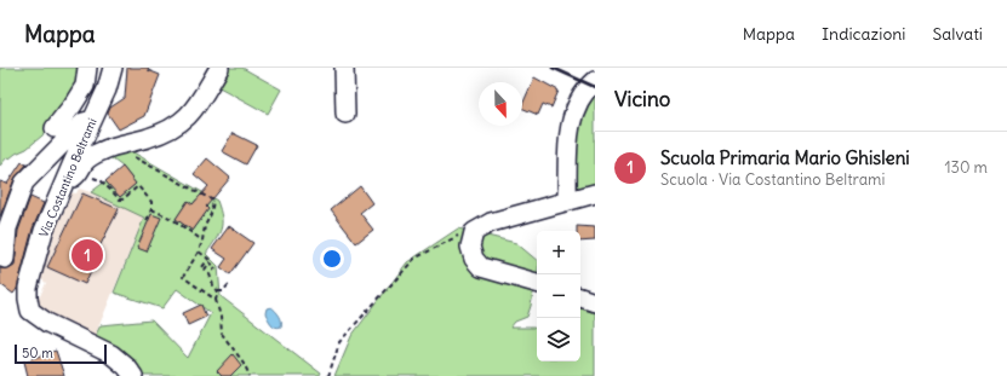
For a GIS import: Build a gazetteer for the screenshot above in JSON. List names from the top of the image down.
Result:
{
  "streets": {
    "street": ["Via Costantino Beltrami"]
  },
  "scale_bar": "50 m",
  "north": "bottom",
  "page": {
    "header": "Mappa",
    "nav": ["Mappa", "Indicazioni", "Salvati"],
    "heading": "Vicino",
    "list": [
      {
        "mark": "1",
        "name": "Scuola Primaria Mario Ghisleni",
        "note": "Scuola · Via Costantino Beltrami",
        "value": "130 m"
      }
    ],
    "map_buttons": ["+", "−"],
    "pins": "1",
    "scale": "50 m"
  }
}
